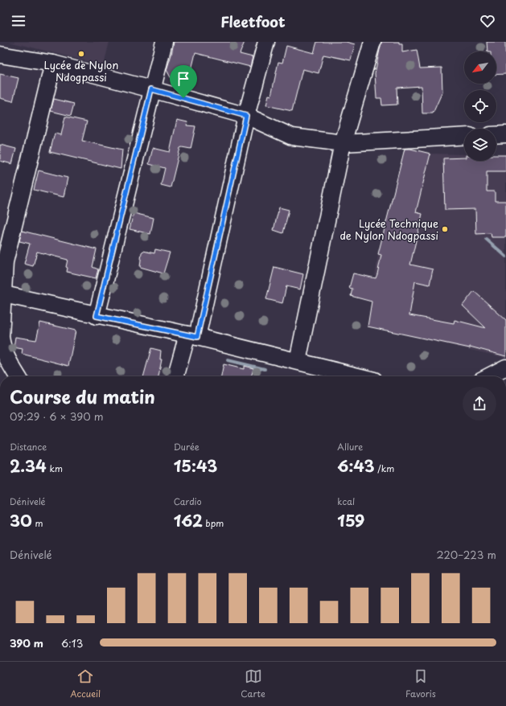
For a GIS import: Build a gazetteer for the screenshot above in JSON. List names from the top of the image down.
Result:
{
  "places": ["Lycée de Nylon Ndogpassi", "Lycée Technique de Nylon Ndogpassi"],
  "north": "bottom left",
  "page": {
    "header": "Fleetfoot",
    "heading": ["Course du matin", "09:29 · 6 × 390 m"],
    "stats": [
      ["Distance", "2.34 km"],
      ["Durée", "15:43"],
      ["Allure", "6:43 /km"],
      ["Dénivelé", "30 m"],
      ["Cardio", "162 bpm"],
      ["kcal", "159"]
    ],
    "chart": ["Dénivelé", "220–223 m"],
    "list": [
      {
        "name": "390 m",
        "note": "6:13"
      }
    ],
    "tabs": ["Accueil", "Carte", "Favoris"]
  }
}
